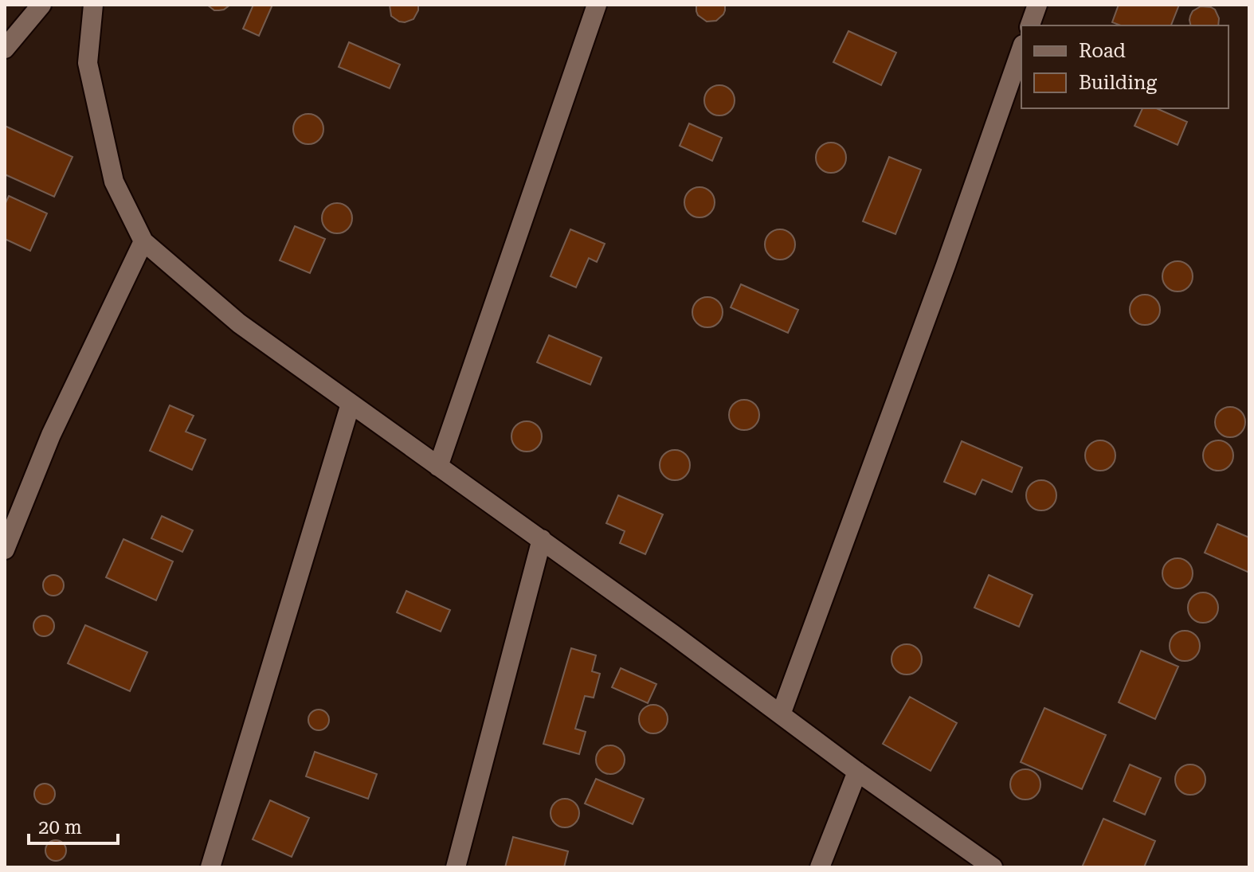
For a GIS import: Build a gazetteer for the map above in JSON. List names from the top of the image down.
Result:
{
  "legend": ["Road", "Building"],
  "scale_bar": "20 m"
}
